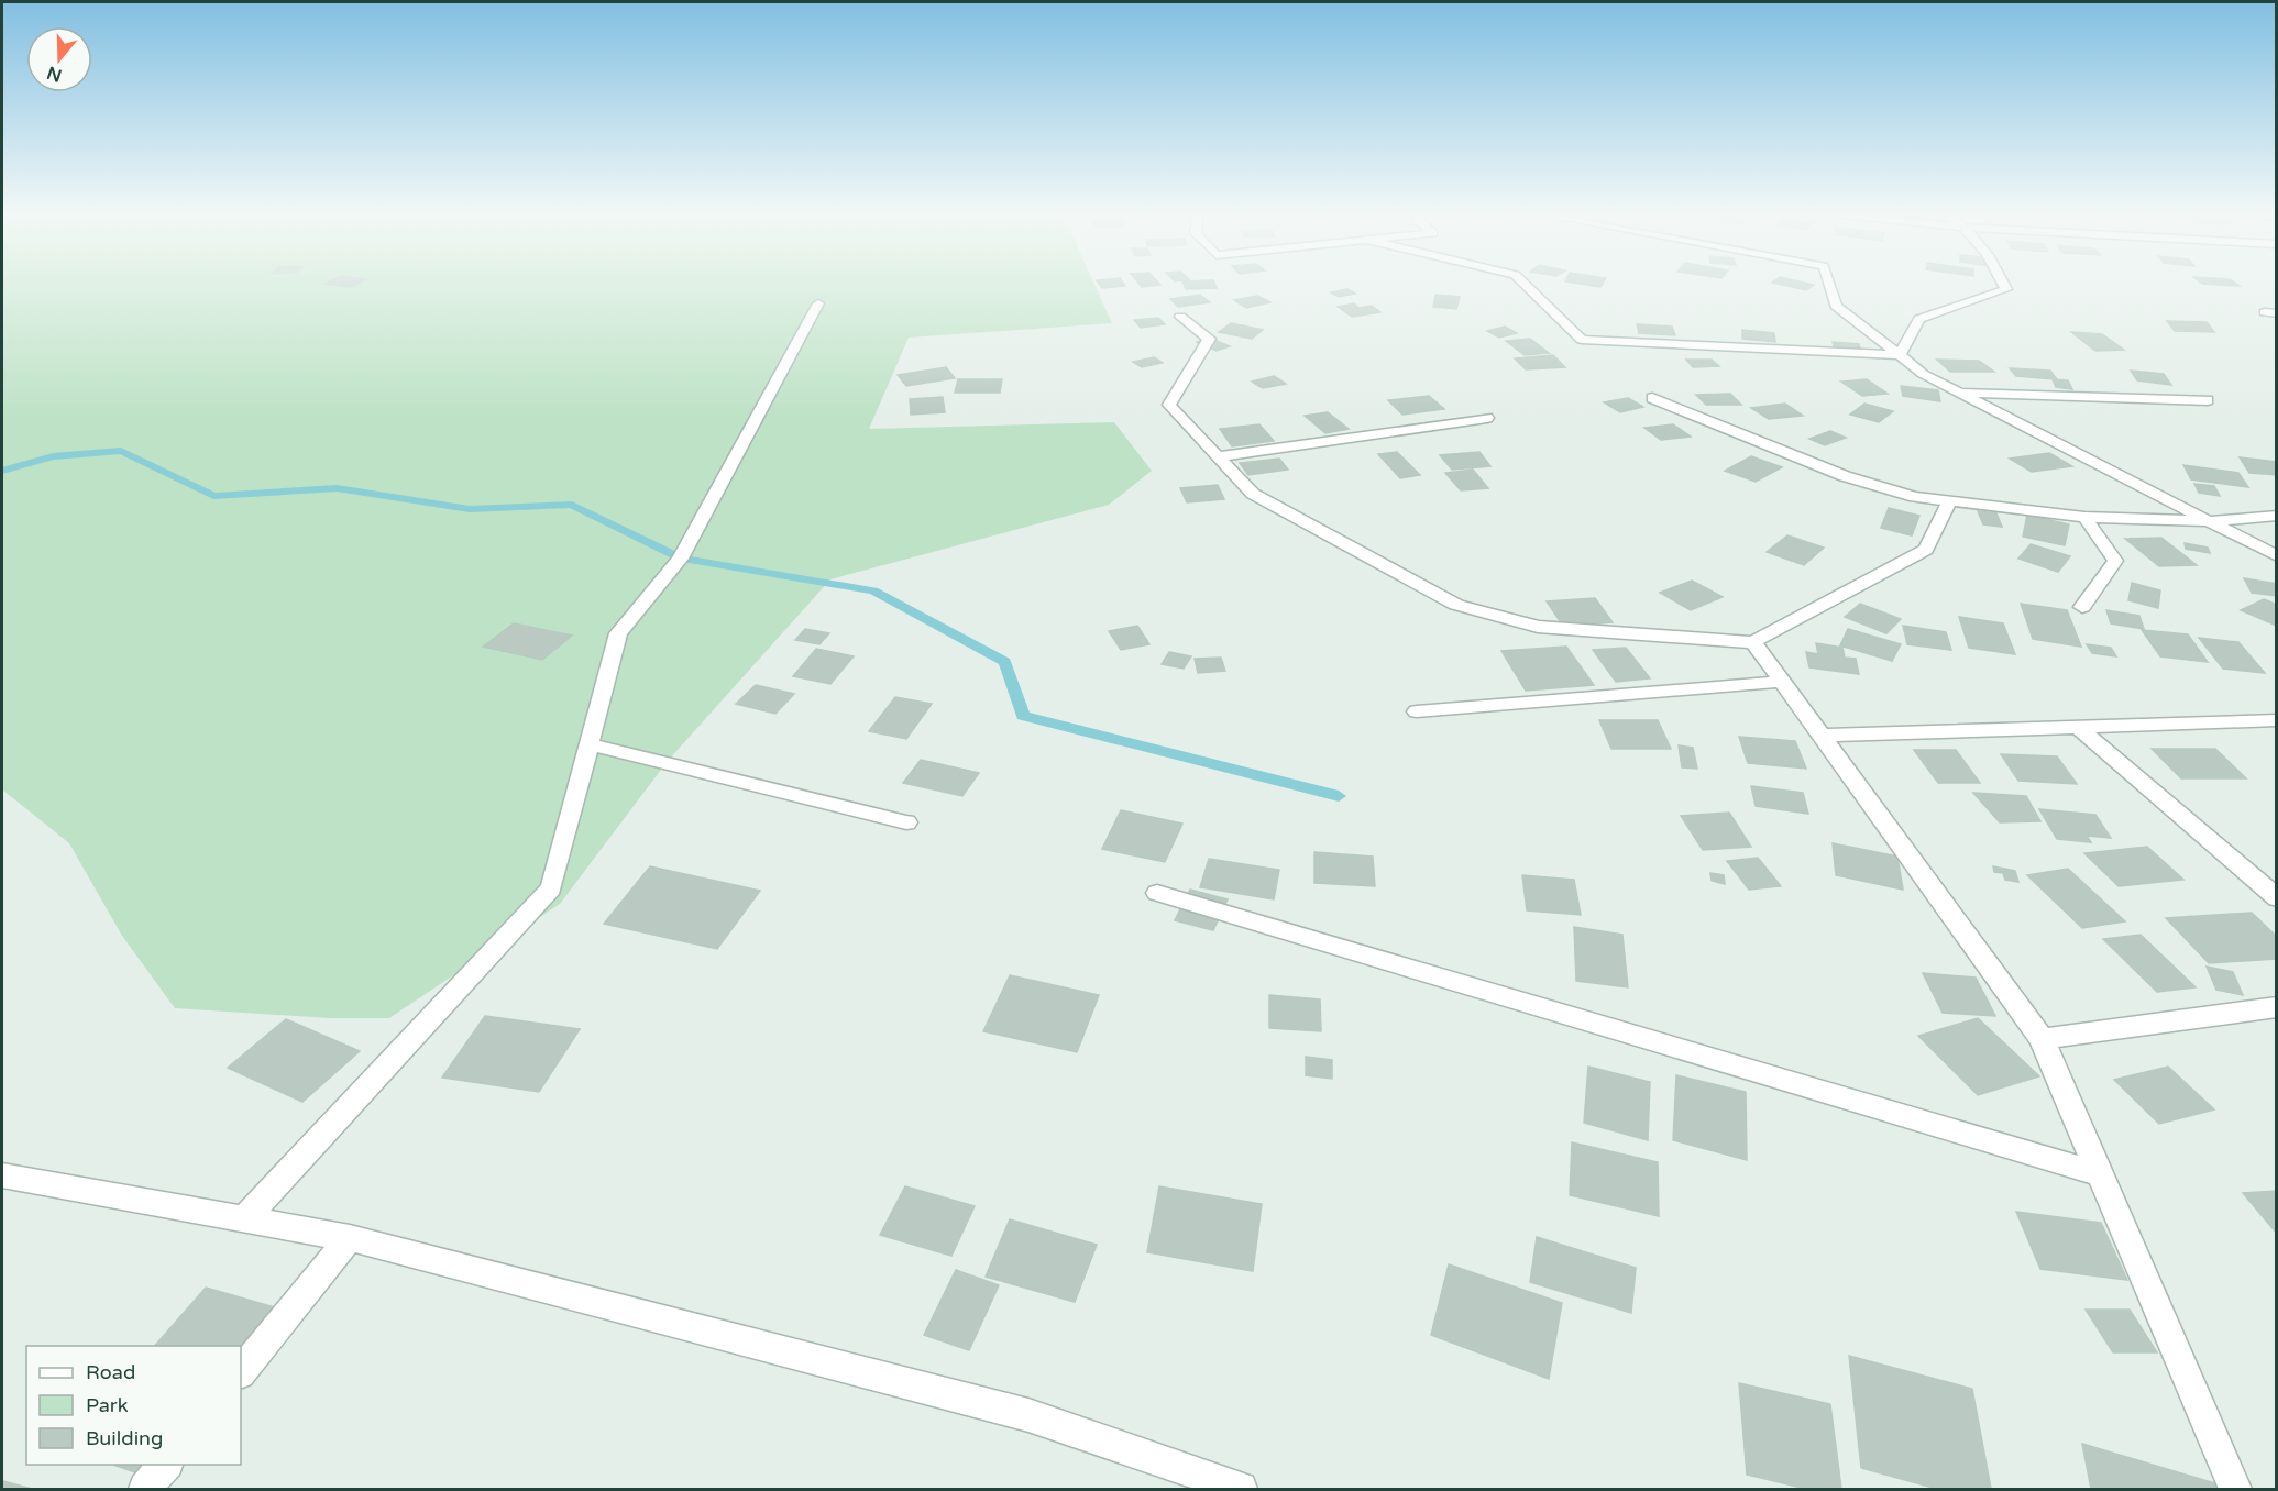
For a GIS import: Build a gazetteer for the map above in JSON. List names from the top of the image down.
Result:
{
  "legend": ["Road", "Park", "Building"],
  "north": "bottom"
}
